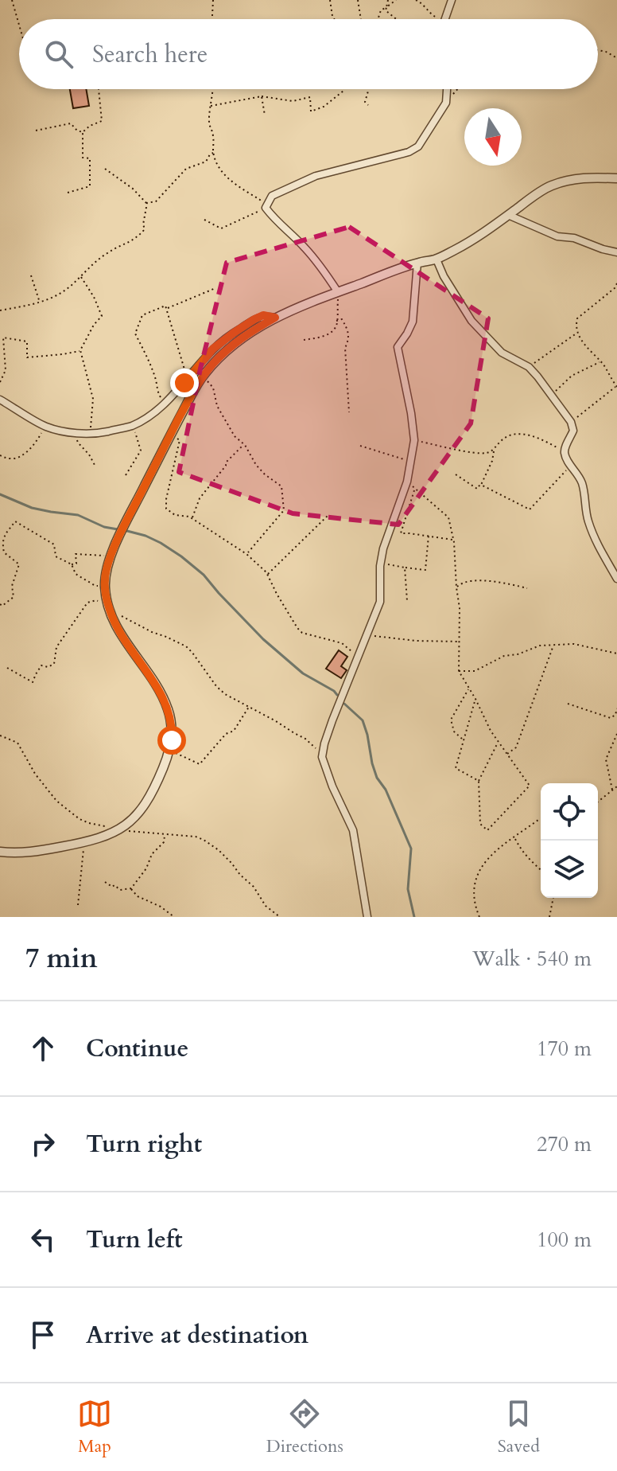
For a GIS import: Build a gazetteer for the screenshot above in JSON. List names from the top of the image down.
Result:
{
  "north": "bottom",
  "page": {
    "search": "Search here",
    "heading": ["7 min", "Walk · 540 m"],
    "list": [
      ["Continue", "170 m"],
      ["Turn right", "270 m"],
      ["Turn left", "100 m"],
      "Arrive at destination"
    ],
    "nav": ["Map", "Directions", "Saved"]
  }
}
